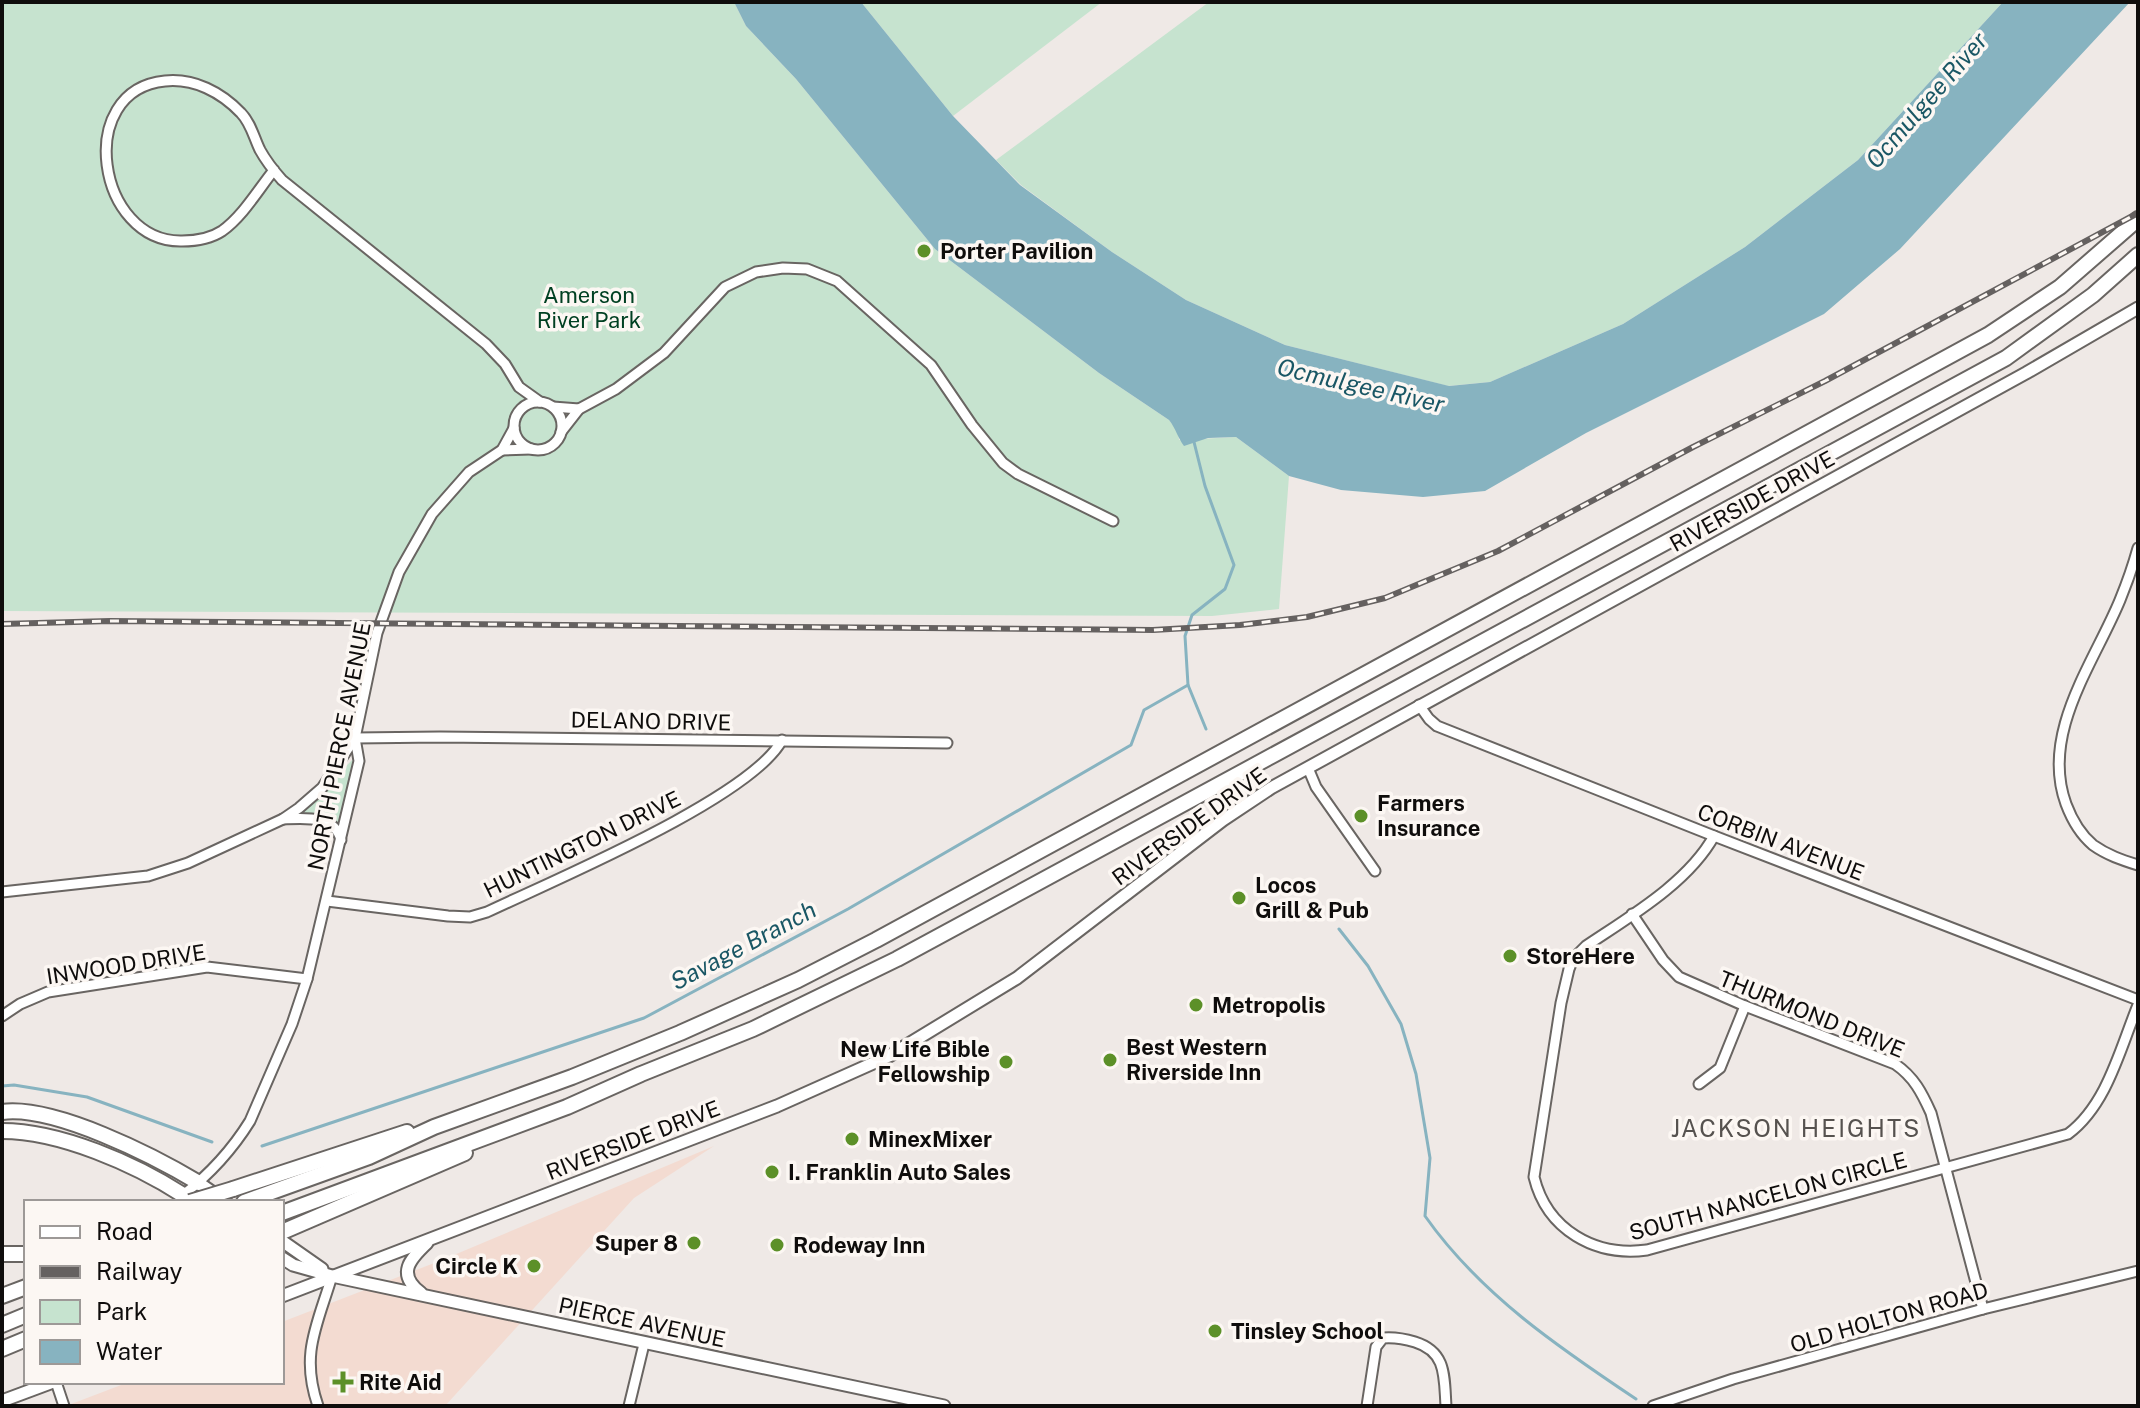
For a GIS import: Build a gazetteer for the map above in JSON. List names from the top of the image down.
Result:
{
  "streets": {
    "main road": ["RIVERSIDE DRIVE", "PIERCE AVENUE"],
    "street": [
      "DELANO DRIVE",
      "NORTH PIERCE AVENUE",
      "CORBIN AVENUE",
      "HUNTINGTON DRIVE",
      "INWOOD DRIVE",
      "THURMOND DRIVE",
      "SOUTH NANCELON CIRCLE",
      "OLD HOLTON ROAD"
    ]
  },
  "crossings": [
    ["RIVERSIDE DRIVE", "CORBIN AVENUE"],
    ["RIVERSIDE DRIVE", "PIERCE AVENUE"],
    ["DELANO DRIVE", "NORTH PIERCE AVENUE"],
    ["DELANO DRIVE", "HUNTINGTON DRIVE"],
    ["NORTH PIERCE AVENUE", "HUNTINGTON DRIVE"],
    ["NORTH PIERCE AVENUE", "INWOOD DRIVE"],
    ["CORBIN AVENUE", "SOUTH NANCELON CIRCLE"],
    ["THURMOND DRIVE", "SOUTH NANCELON CIRCLE"],
    ["THURMOND DRIVE", "OLD HOLTON ROAD"]
  ],
  "districts": ["JACKSON HEIGHTS"],
  "water": ["Ocmulgee River", "Savage Branch"],
  "parks": ["Amerson River Park"],
  "places": {
    "other": [
      "Porter Pavilion",
      "Farmers Insurance",
      "Locos Grill & Pub",
      "StoreHere",
      "Metropolis",
      "Best Western Riverside Inn",
      "New Life Bible Fellowship",
      "MinexMixer",
      "I. Franklin Auto Sales",
      "Super 8",
      "Rodeway Inn",
      "Circle K",
      "Tinsley School"
    ],
    "health": ["Rite Aid"]
  },
  "legend": [
    "Road",
    "Railway",
    "Park",
    "Water"
  ]
}
